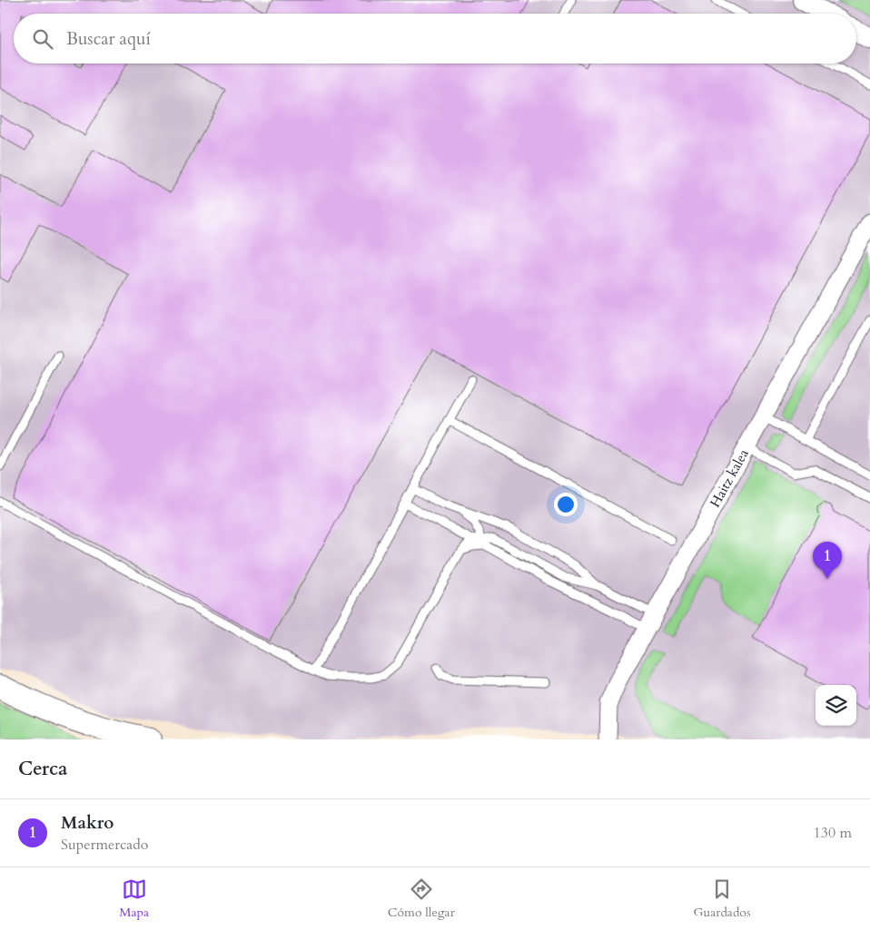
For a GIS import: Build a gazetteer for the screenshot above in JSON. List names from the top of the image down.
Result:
{
  "streets": {
    "street": ["Haitz kalea"]
  },
  "page": {
    "search": "Buscar aquí",
    "pins": "1",
    "heading": "Cerca",
    "list": [
      {
        "mark": "1",
        "name": "Makro",
        "note": "Supermercado",
        "value": "130 m"
      }
    ],
    "nav": ["Mapa", "Cómo llegar", "Guardados"]
  }
}
